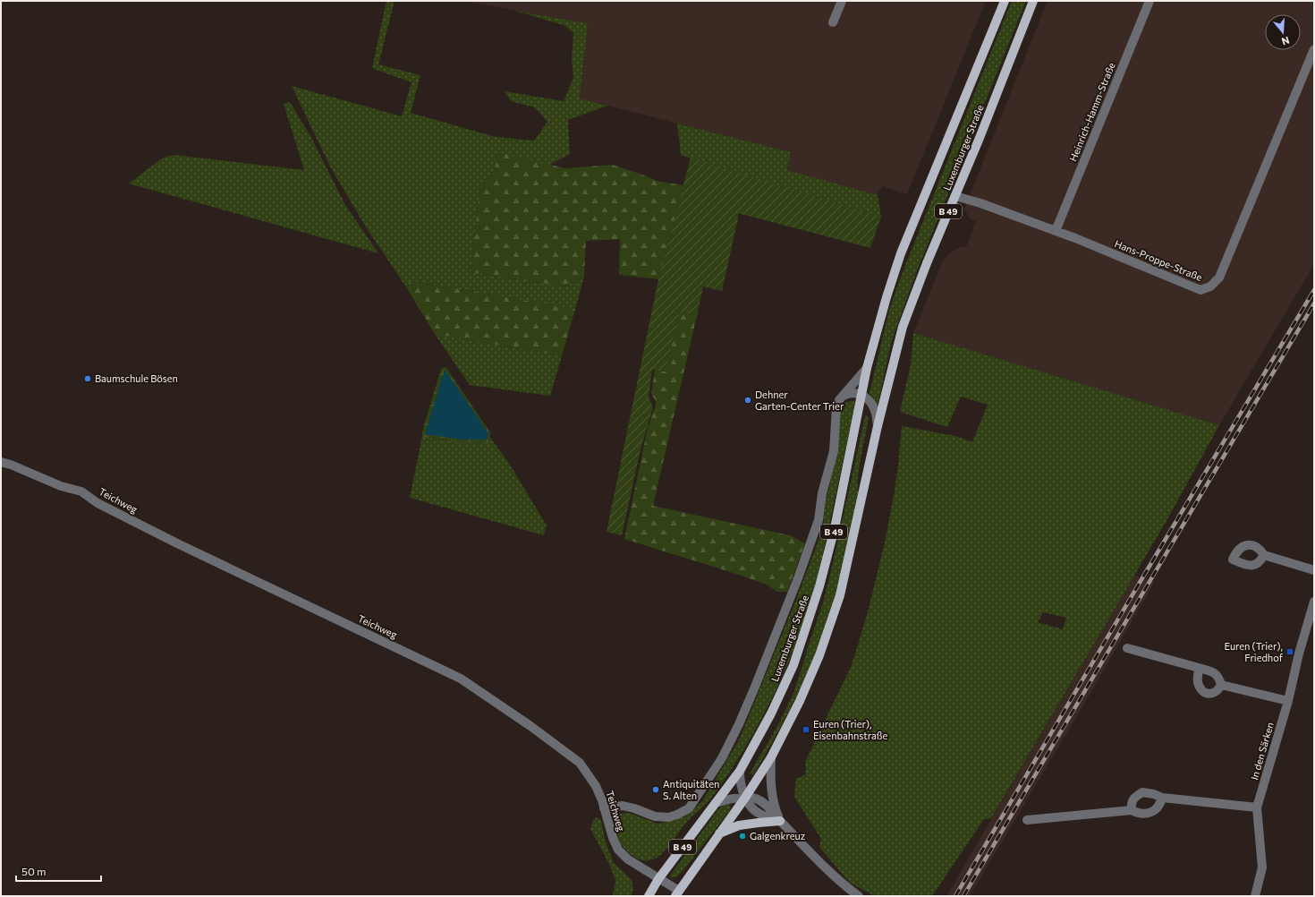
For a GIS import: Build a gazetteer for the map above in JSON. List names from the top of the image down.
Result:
{
  "streets": {
    "main road": ["Luxemburger Straße", "B 49"],
    "street": [
      "Heinrich-Hamm-Straße",
      "Hans-Proppe-Straße",
      "Teichweg",
      "In den Särken"
    ]
  },
  "crossings": [
    ["Heinrich-Hamm-Straße", "Hans-Proppe-Straße"],
    ["Luxemburger Straße", "Hans-Proppe-Straße"],
    ["Luxemburger Straße", "Teichweg"]
  ],
  "places": {
    "other": [
      "Baumschule Bösen",
      "Dehner Garten-Center Trier",
      "Antiquitäten S. Alten",
      "Galgenkreuz"
    ],
    "transit": ["Euren (Trier), Friedhof", "Euren (Trier), Eisenbahnstraße"]
  },
  "scale_bar": "50 m",
  "north": "bottom"
}
